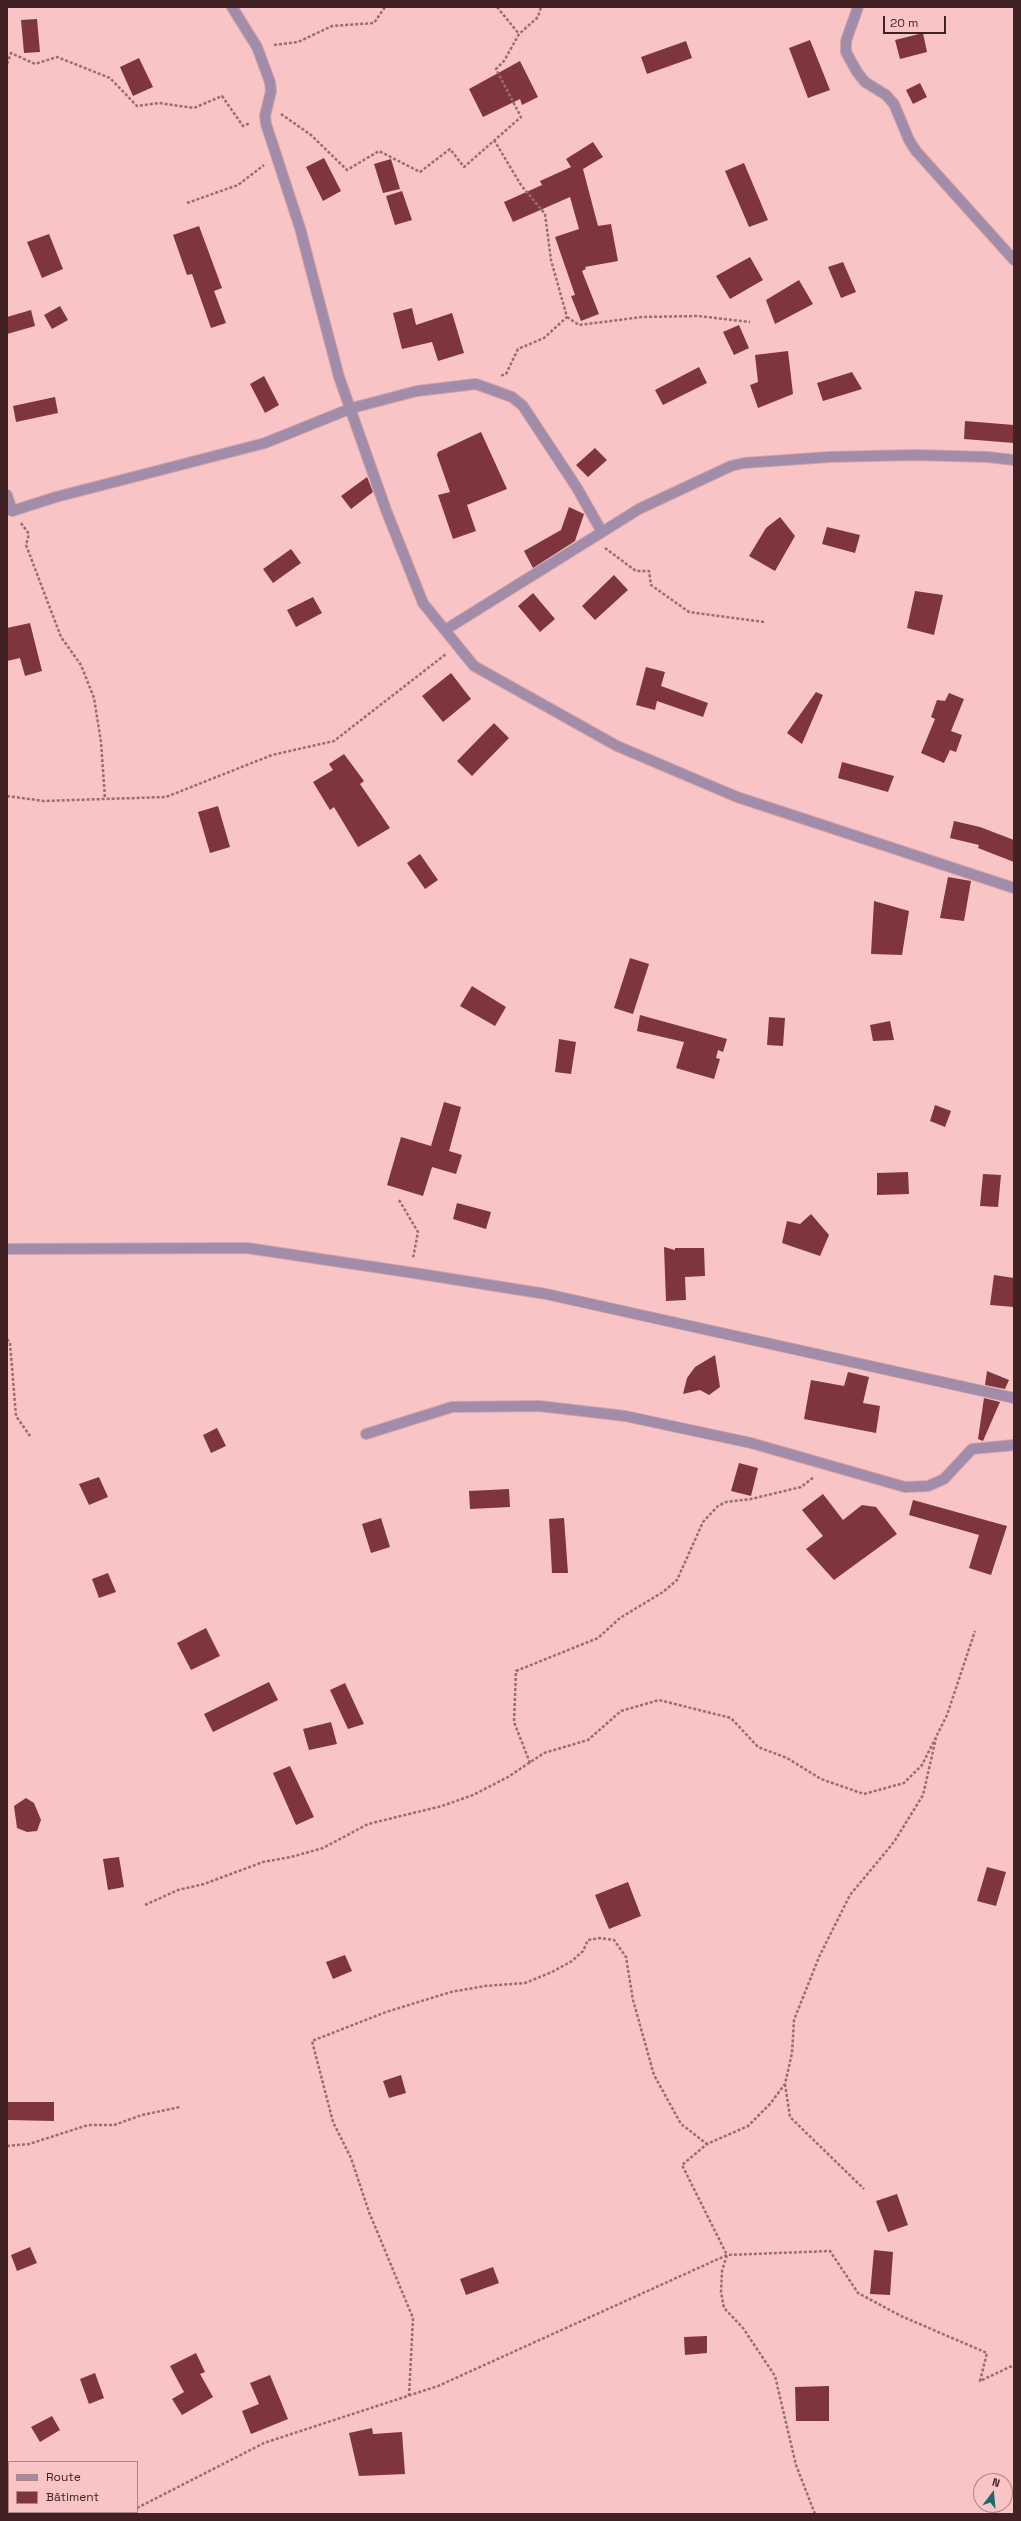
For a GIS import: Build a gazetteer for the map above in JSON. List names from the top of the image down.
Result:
{
  "legend": ["Route", "Bâtiment"],
  "scale_bar": "20 m",
  "north": "top"
}
